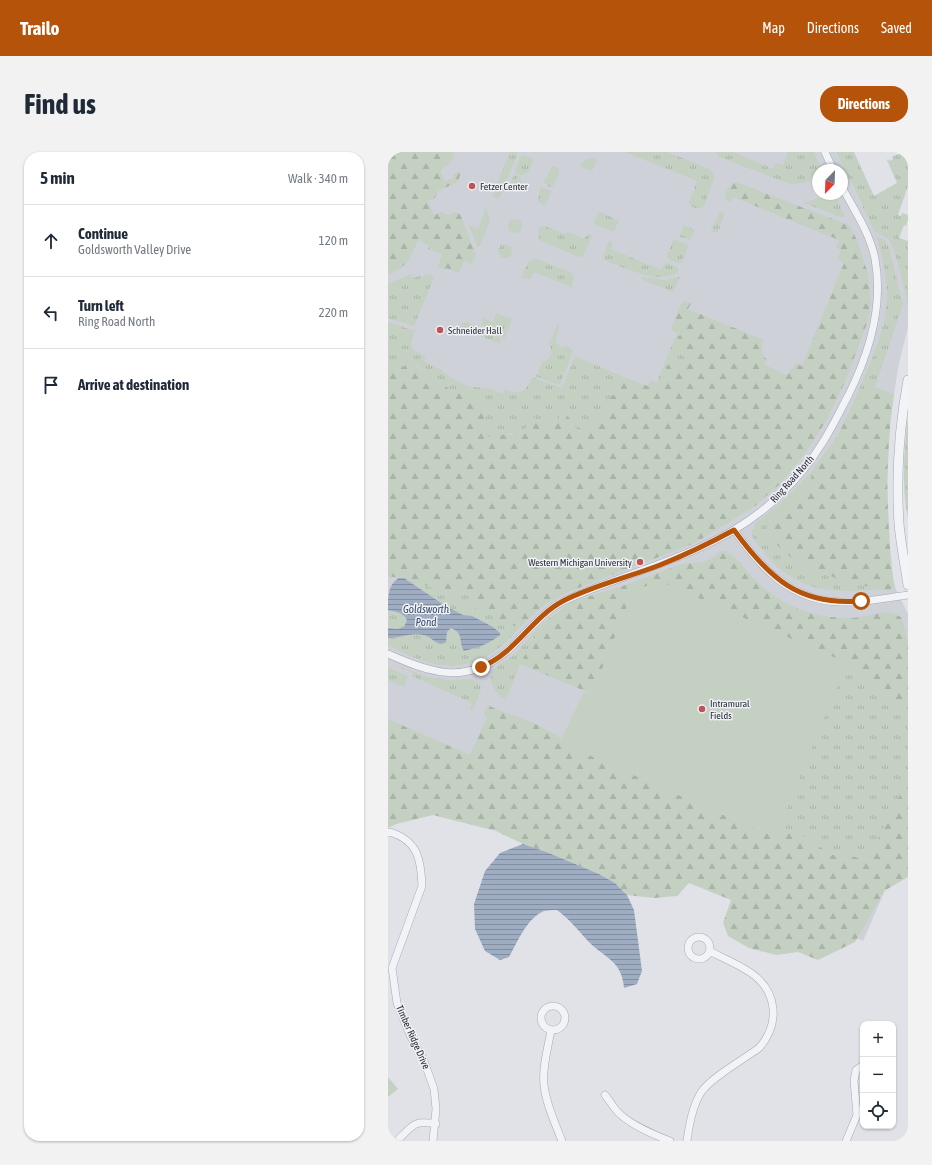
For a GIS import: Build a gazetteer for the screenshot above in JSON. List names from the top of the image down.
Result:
{
  "streets": {
    "street": ["Ring Road North", "Timber Ridge Drive"]
  },
  "water": ["Goldsworth Pond"],
  "places": [
    "Fetzer Center",
    "Schneider Hall",
    "Western Michigan University",
    "Intramural Fields"
  ],
  "north": "bottom left",
  "page": {
    "header": "Trailo",
    "nav": ["Map", "Directions", "Saved"],
    "buttons": "Directions",
    "title": "Find us",
    "heading": ["5 min", "Walk · 340 m"],
    "list": [
      ["Continue", "Goldsworth Valley Drive", "120 m"],
      ["Turn left", "Ring Road North", "220 m"],
      "Arrive at destination"
    ],
    "map_buttons": ["+", "−"]
  }
}
